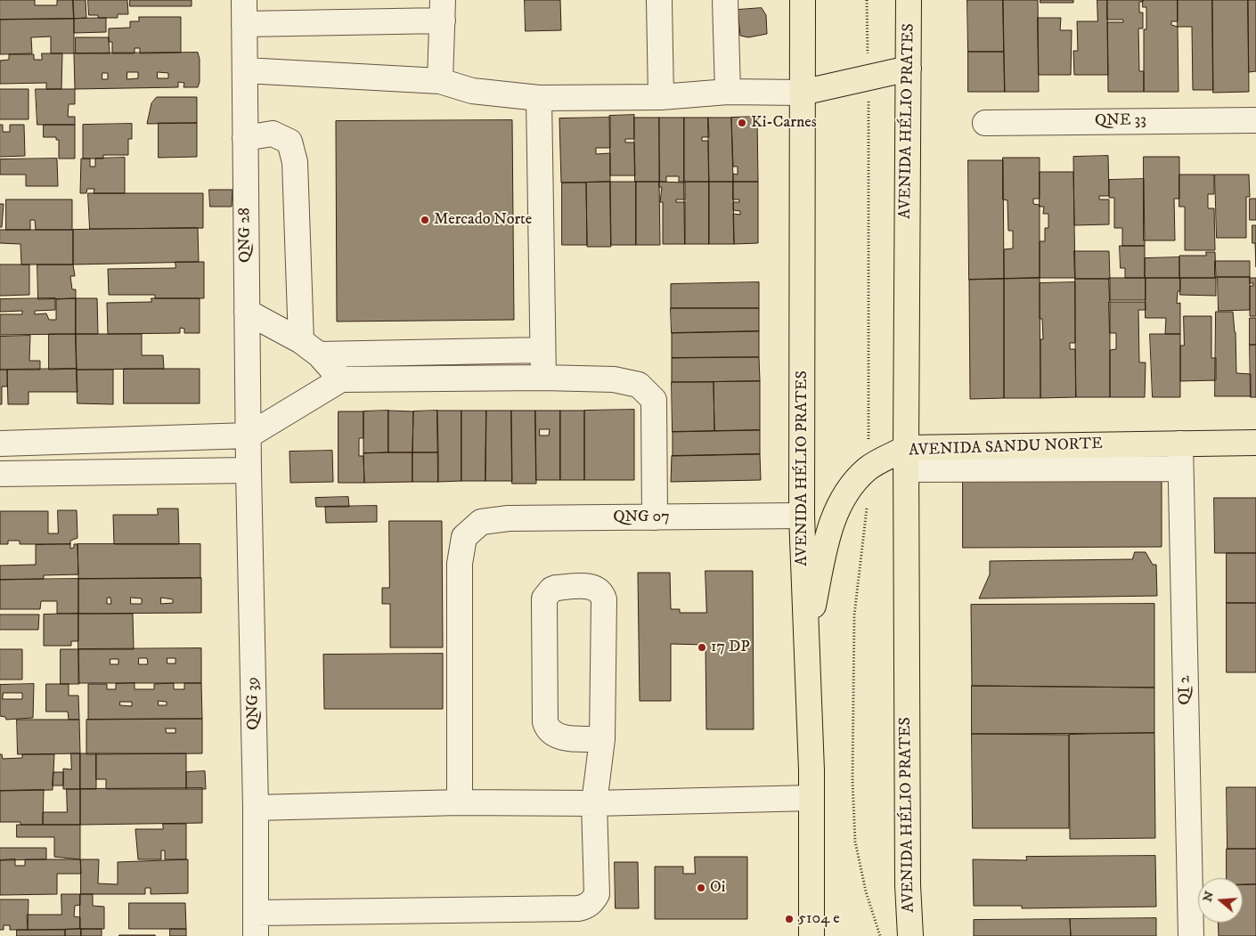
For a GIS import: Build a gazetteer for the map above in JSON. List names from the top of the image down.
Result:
{
  "streets": {
    "main road": ["AVENIDA HÉLIO PRATES", "AVENIDA SANDU NORTE"],
    "street": [
      "QNE 33",
      "QNG 28",
      "QNG 07",
      "QI 2",
      "QNG 39"
    ]
  },
  "crossings": [
    ["AVENIDA HÉLIO PRATES", "AVENIDA SANDU NORTE"],
    ["AVENIDA HÉLIO PRATES", "QNG 07"],
    ["QNG 28", "QNG 39"],
    ["AVENIDA SANDU NORTE", "QI 2"]
  ],
  "places": [
    "Ki-Carnes",
    "Mercado Norte",
    "17 DP",
    "Oi",
    "5104 e"
  ],
  "north": "left"
}
